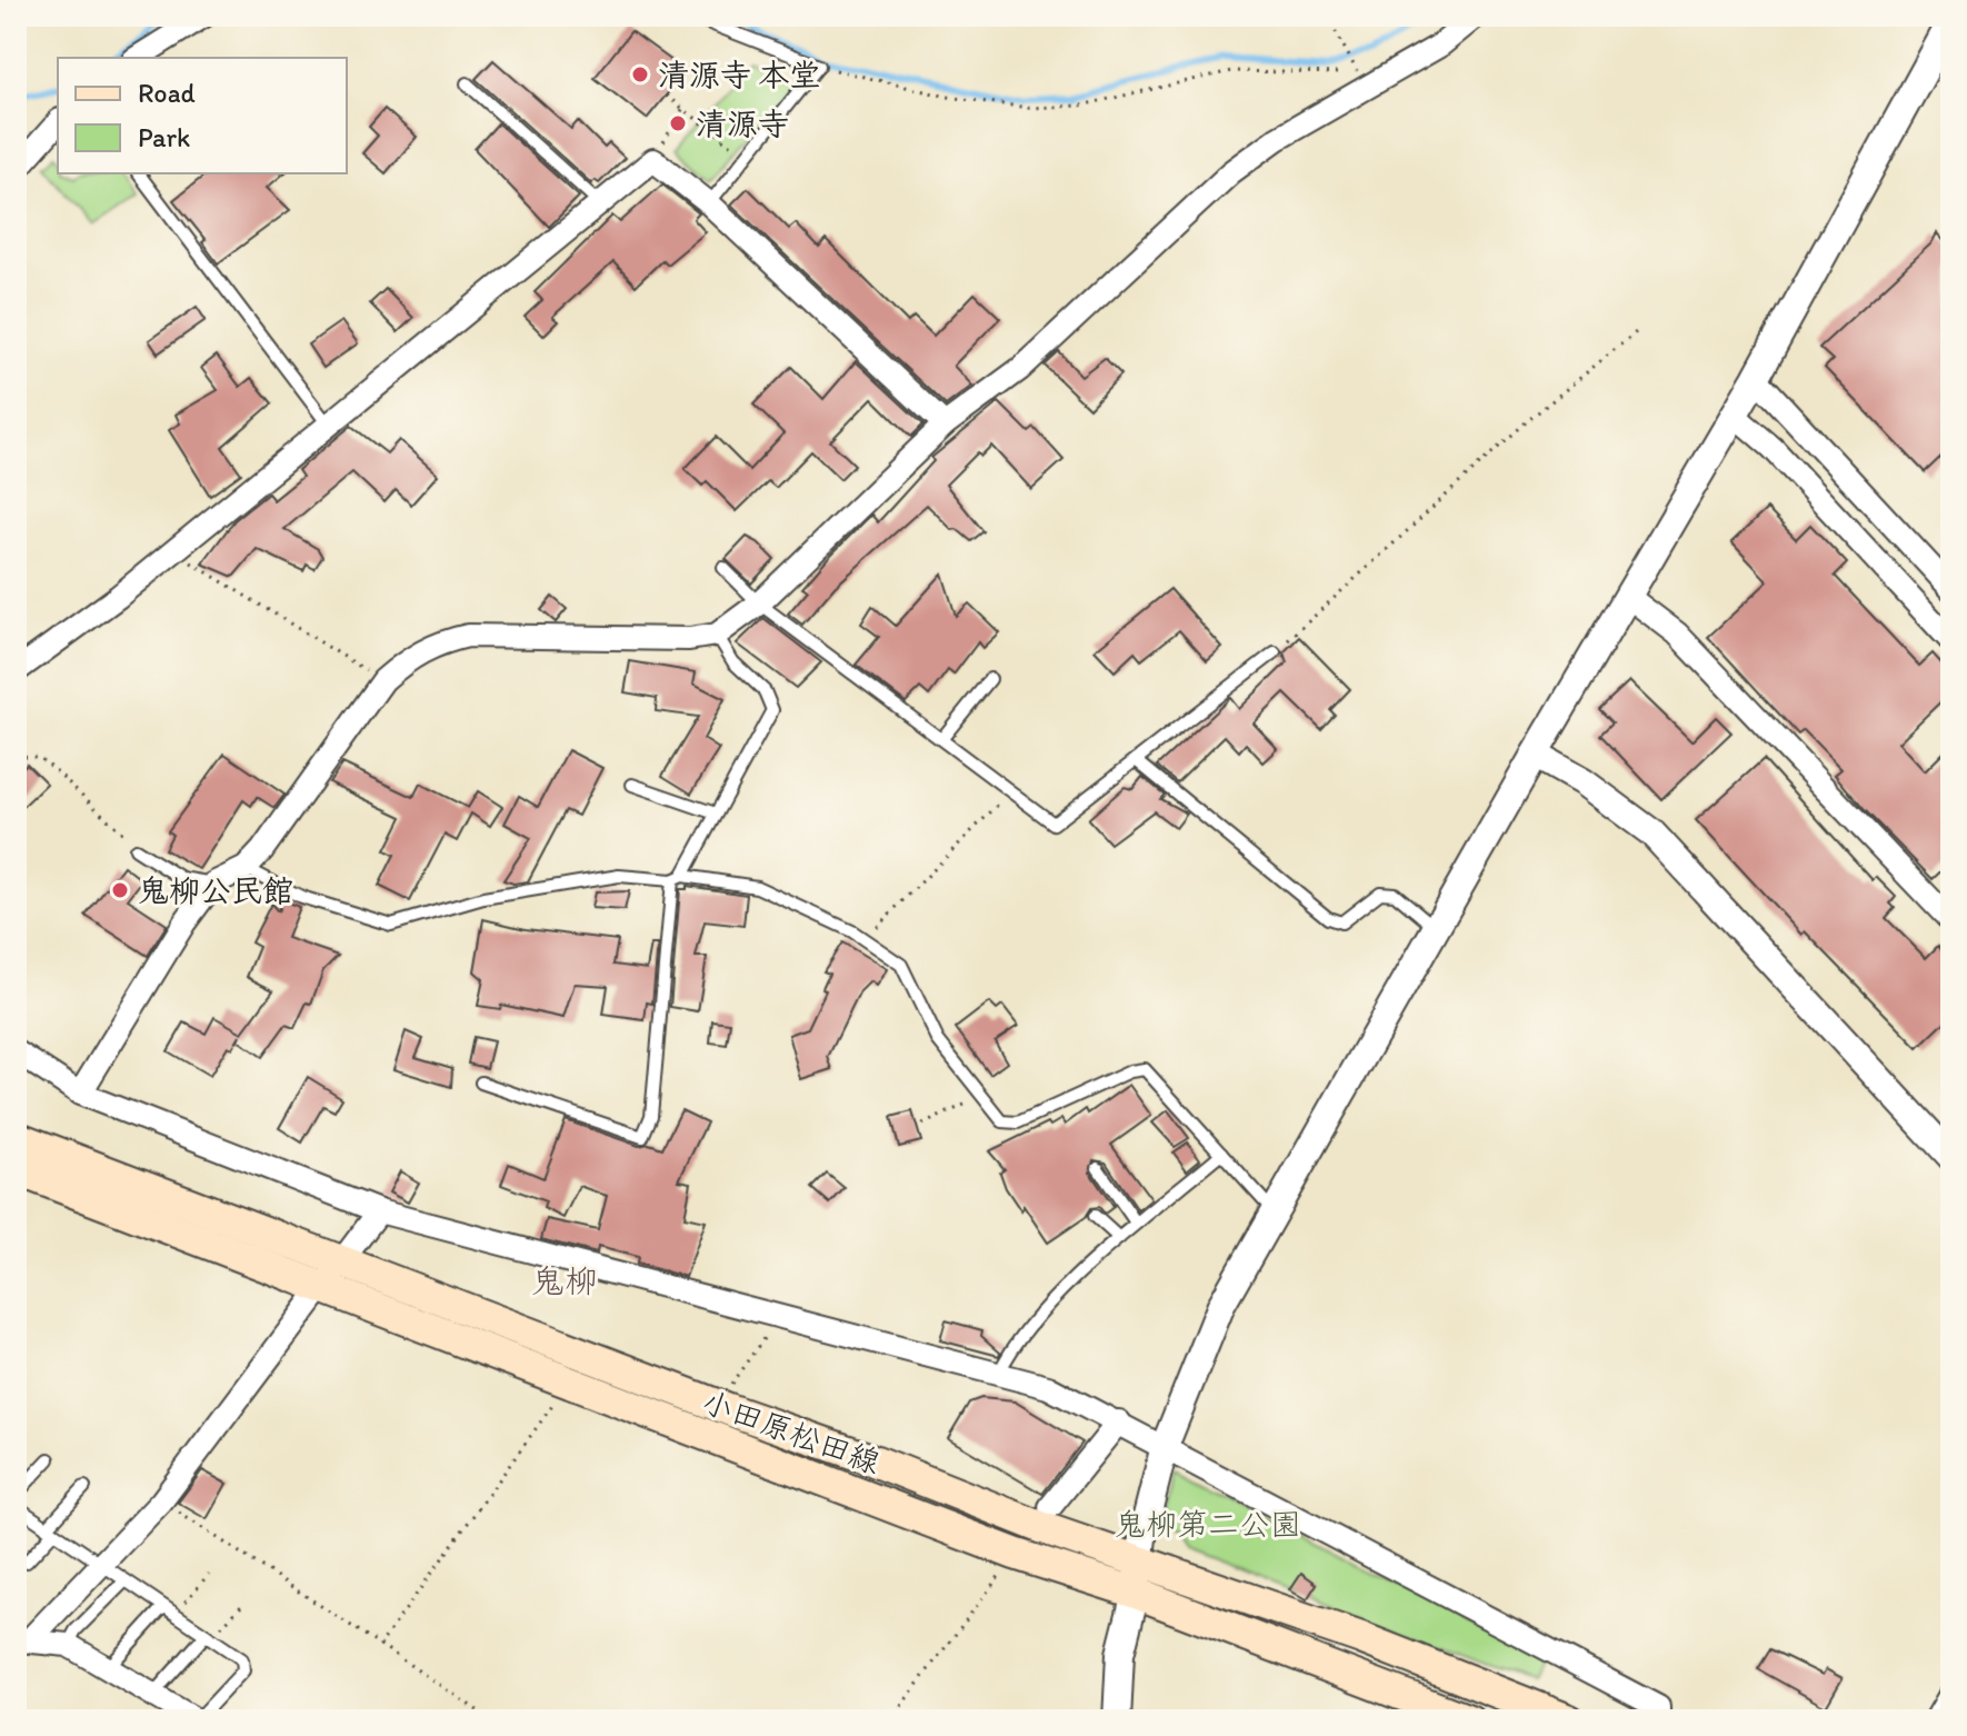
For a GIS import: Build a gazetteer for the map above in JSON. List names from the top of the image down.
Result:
{
  "streets": {
    "main road": ["小田原松田線"]
  },
  "districts": ["鬼柳"],
  "parks": ["鬼柳第二公園"],
  "places": ["清源寺 本堂", "清源寺", "鬼柳公民館"],
  "legend": ["Road", "Park"]
}
